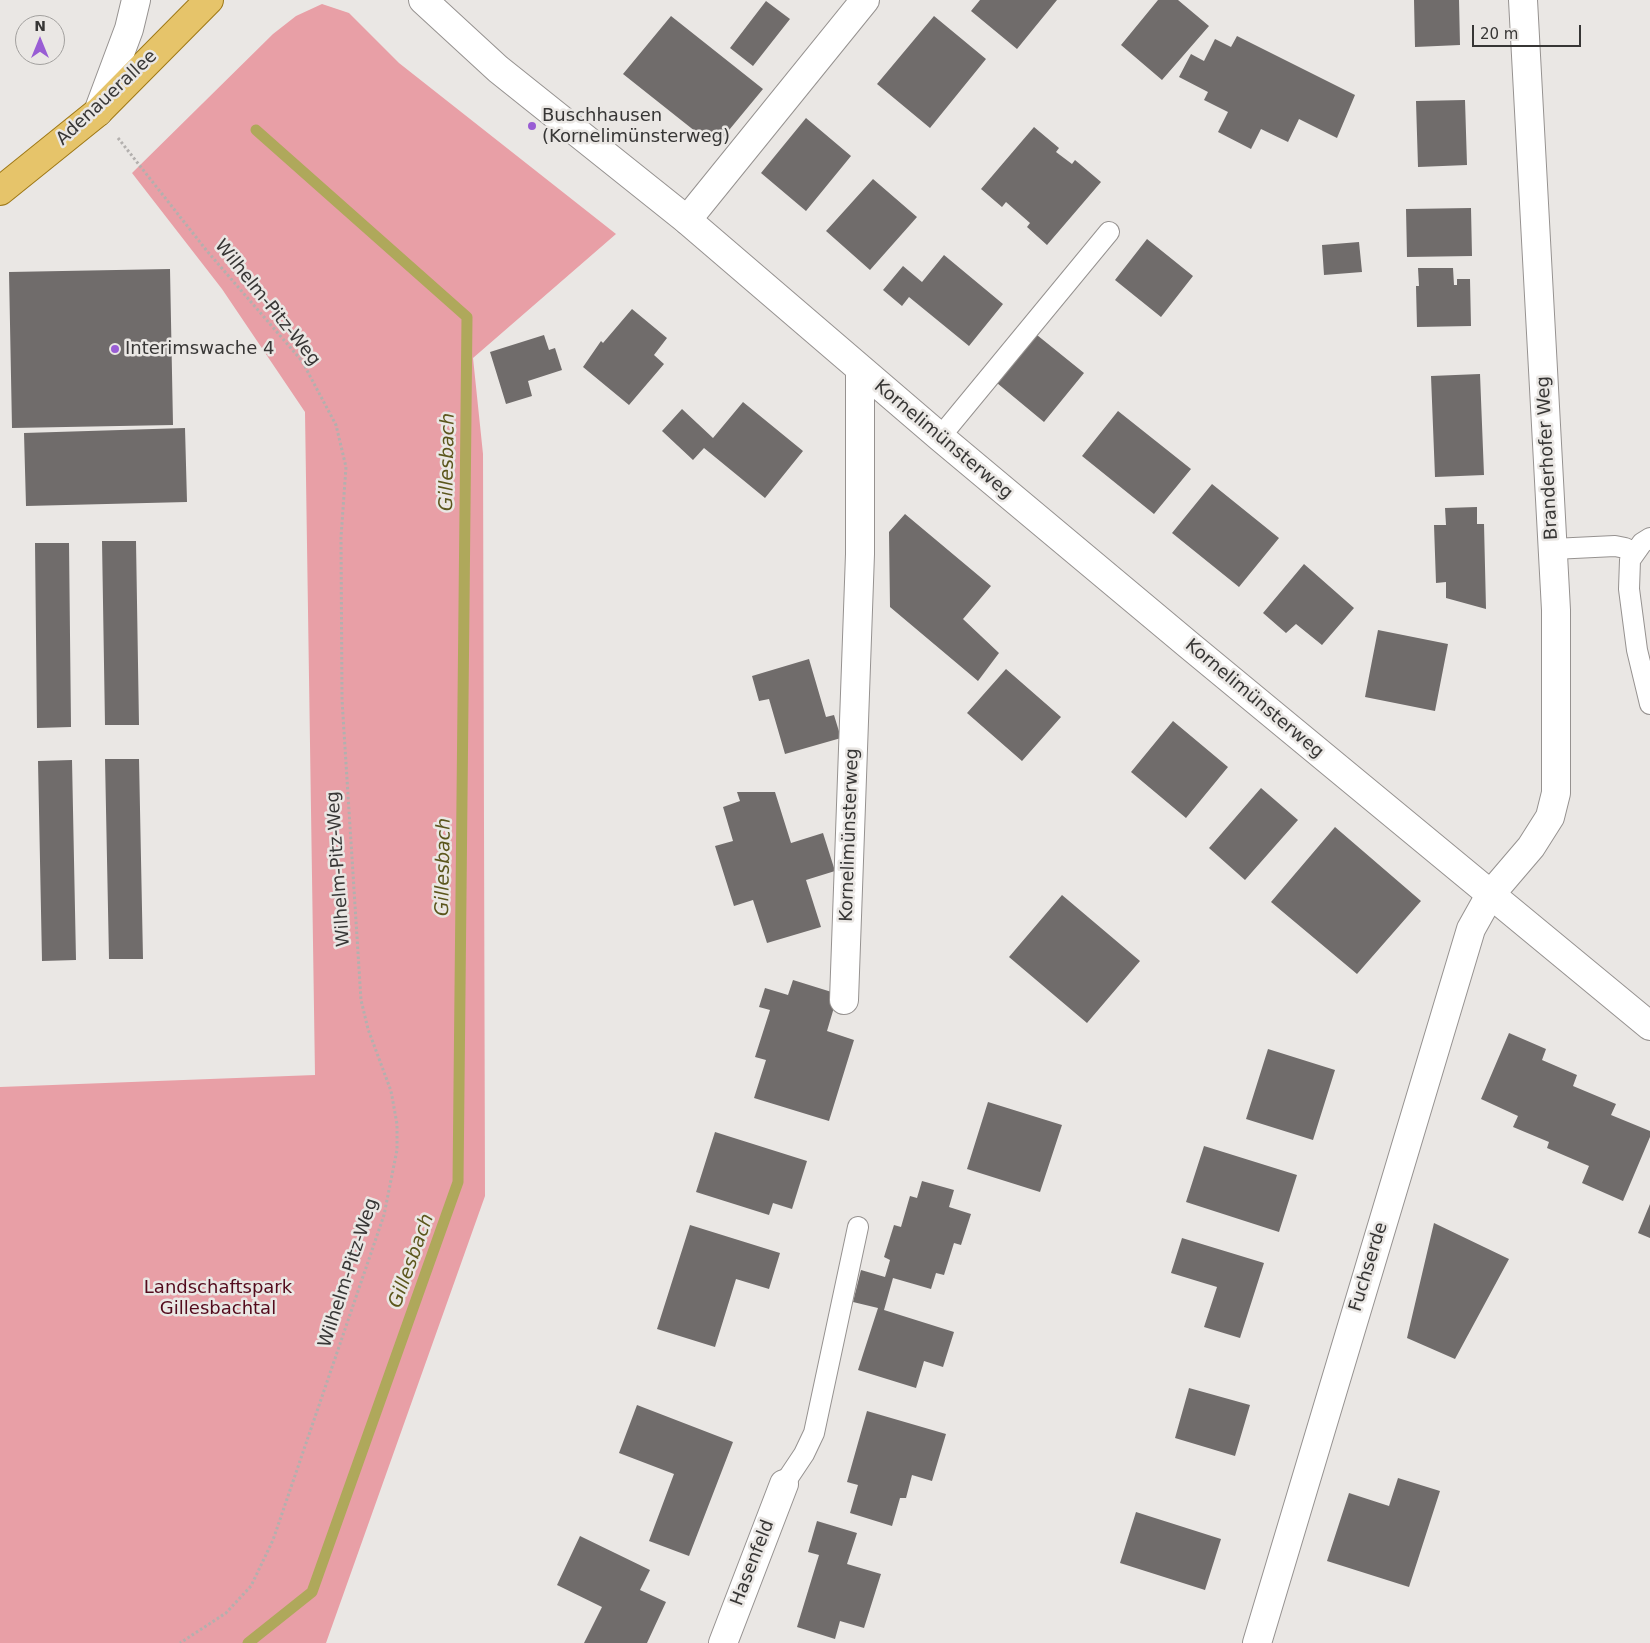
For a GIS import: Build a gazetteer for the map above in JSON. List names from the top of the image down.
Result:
{
  "streets": {
    "main road": ["Adenauerallee"],
    "street": [
      "Kornelimünsterweg",
      "Branderhofer Weg",
      "Fuchserde",
      "Hasenfeld"
    ],
    "path": ["Wilhelm-Pitz-Weg"]
  },
  "crossings": [
    ["Adenauerallee", "Wilhelm-Pitz-Weg"],
    ["Kornelimünsterweg", "Branderhofer Weg"],
    ["Kornelimünsterweg", "Fuchserde"],
    ["Branderhofer Weg", "Fuchserde"]
  ],
  "water": ["Gillesbach"],
  "parks": ["Landschaftspark Gillesbachtal"],
  "places": ["Buschhausen (Kornelimünsterweg)", "Interimswache 4"],
  "scale_bar": "20 m",
  "north": "top"
}
